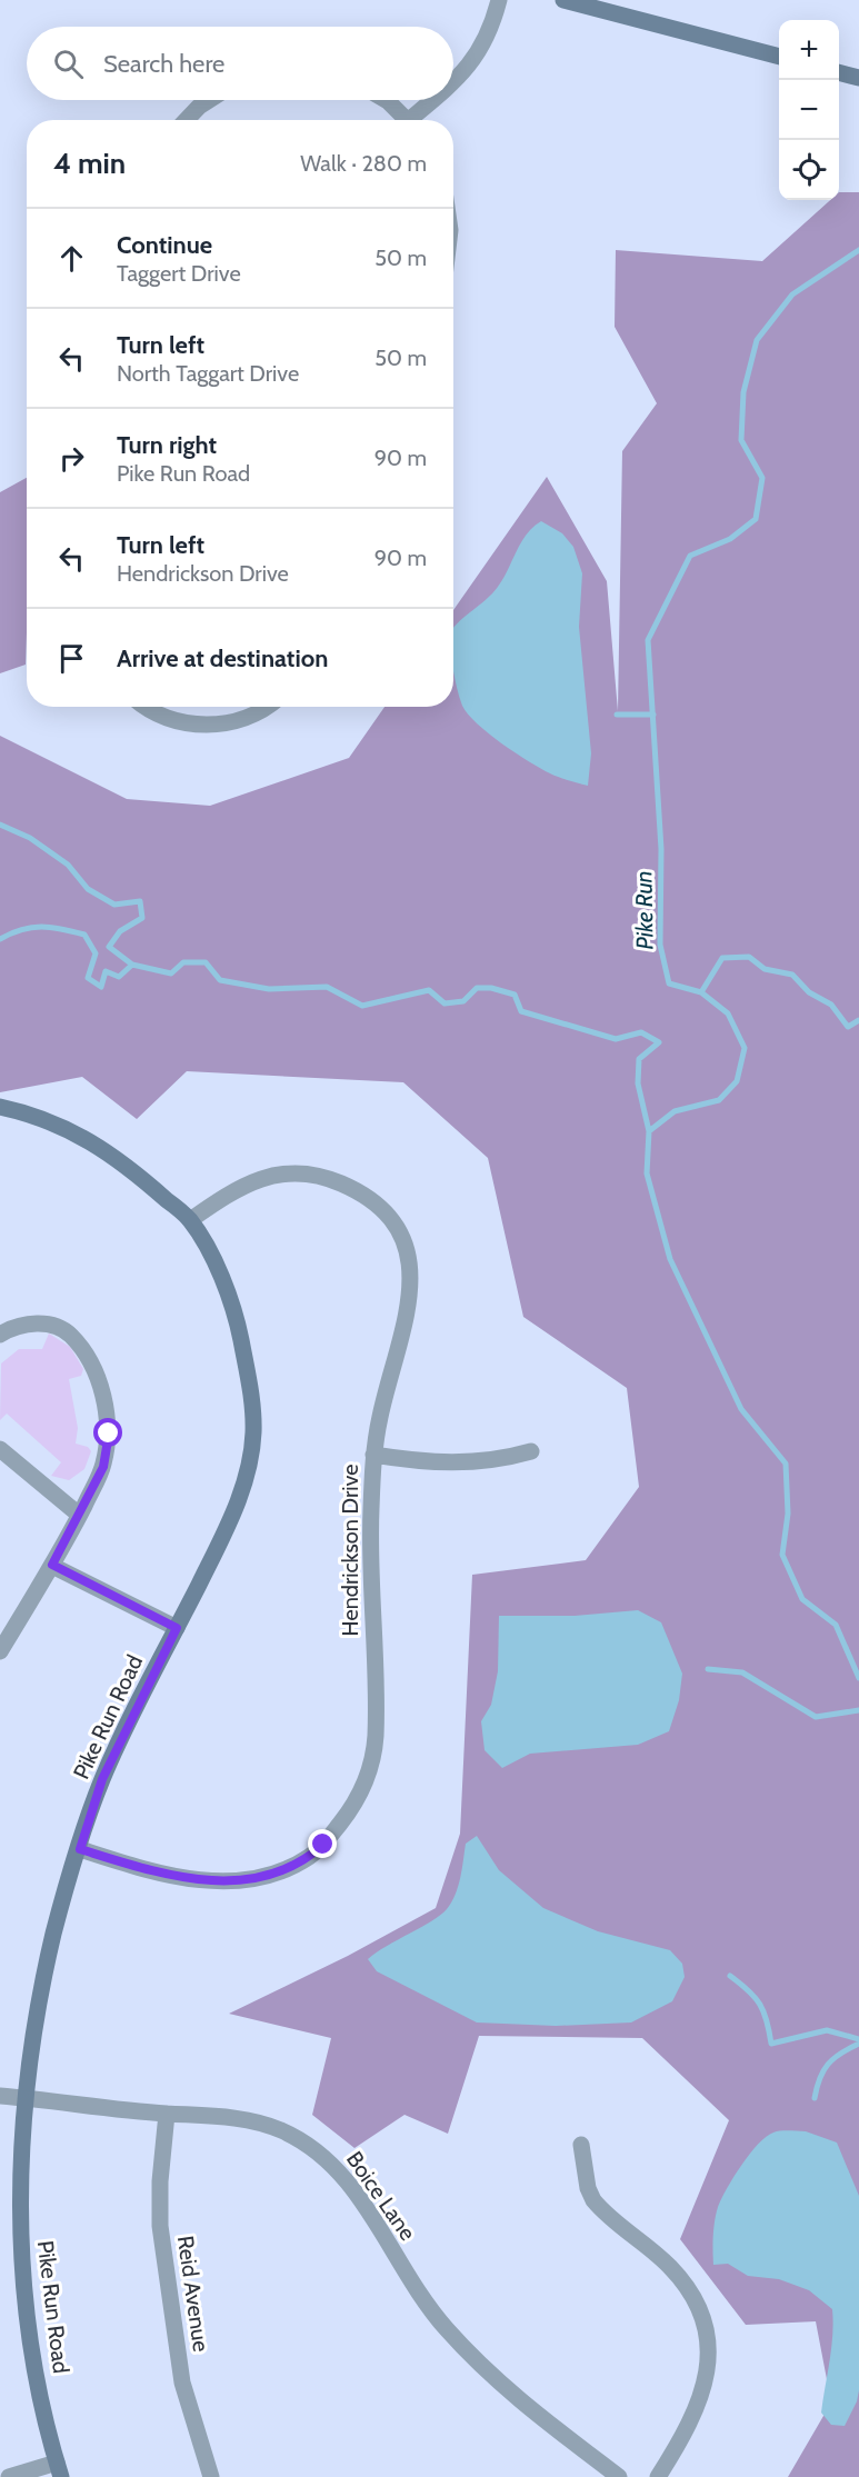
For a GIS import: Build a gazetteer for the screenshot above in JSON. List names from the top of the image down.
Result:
{
  "streets": {
    "street": [
      "Hendrickson Drive",
      "Pike Run Road",
      "Boice Lane",
      "Reid Avenue"
    ]
  },
  "crossings": [
    ["Hendrickson Drive", "Pike Run Road"],
    ["Pike Run Road", "Boice Lane"],
    ["Boice Lane", "Reid Avenue"]
  ],
  "water": ["Pike Run"],
  "page": {
    "map_buttons": ["+", "−"],
    "search": "Search here",
    "heading": ["4 min", "Walk · 280 m"],
    "list": [
      ["Continue", "Taggert Drive", "50 m"],
      ["Turn left", "North Taggart Drive", "50 m"],
      ["Turn right", "Pike Run Road", "90 m"],
      ["Turn left", "Hendrickson Drive", "90 m"],
      "Arrive at destination"
    ]
  }
}
